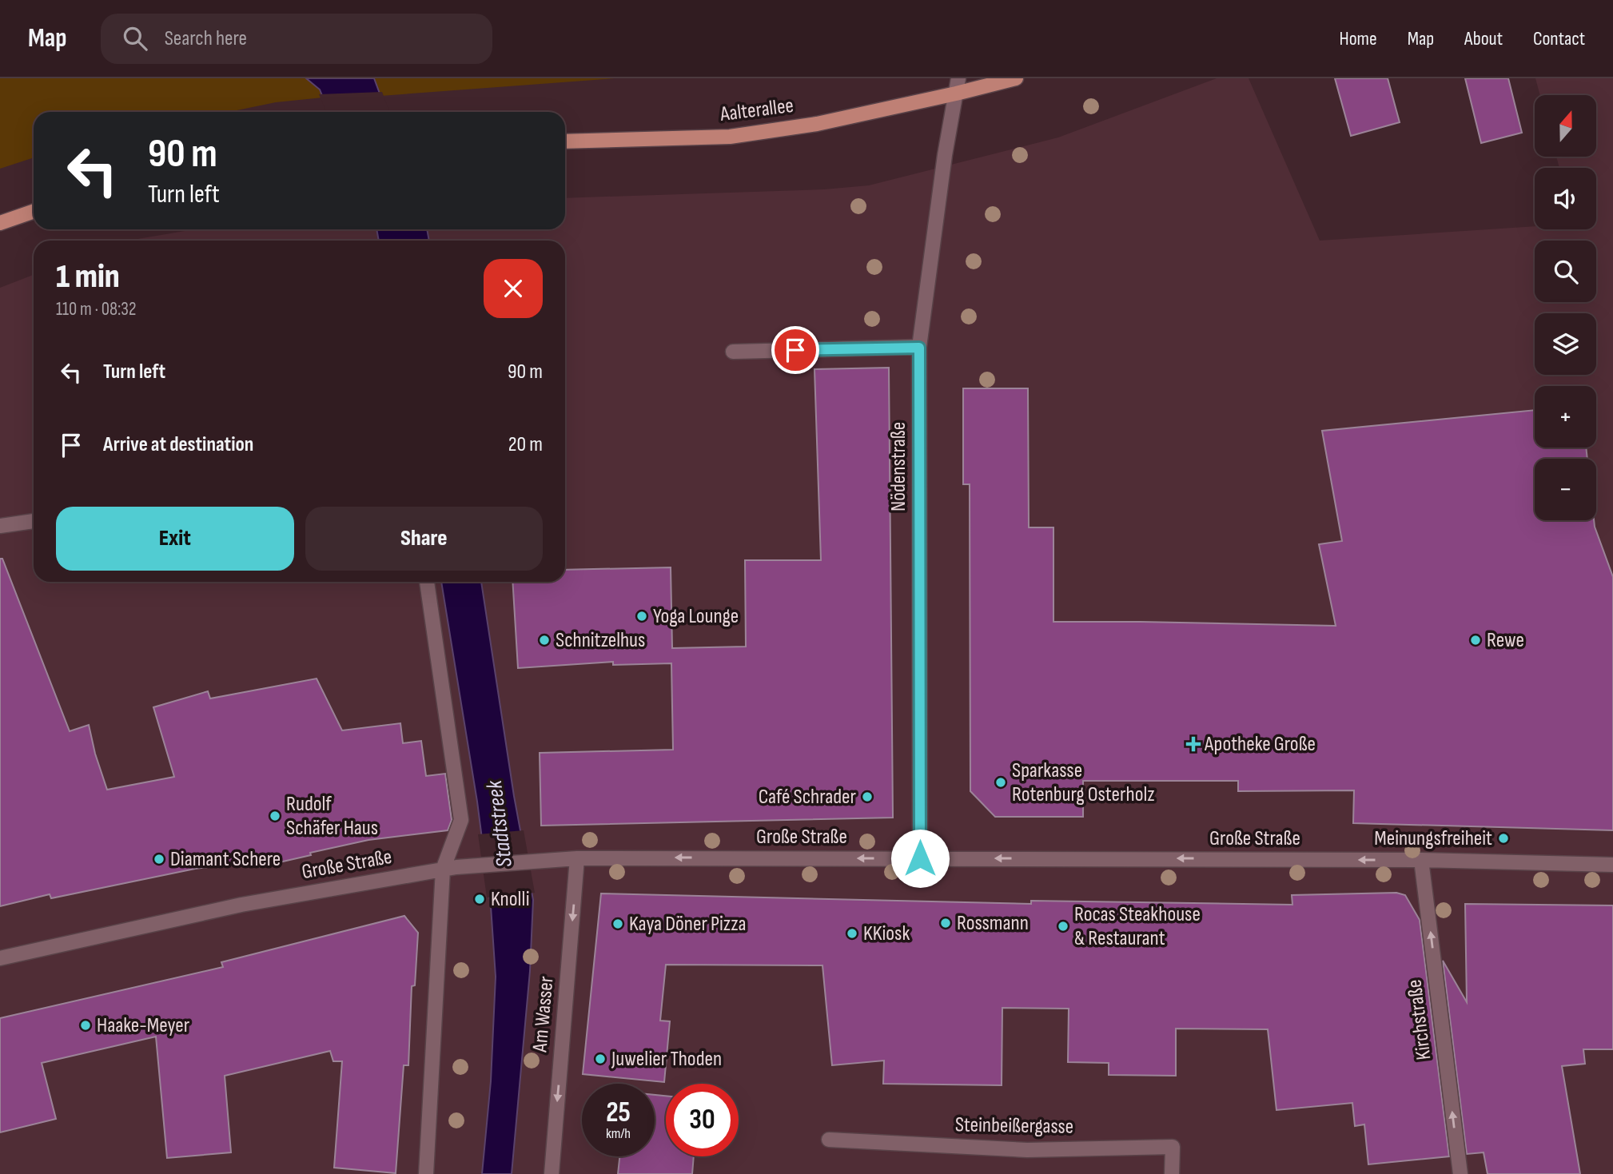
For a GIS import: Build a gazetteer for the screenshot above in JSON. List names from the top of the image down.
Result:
{
  "streets": {
    "main road": ["Aalterallee"],
    "street": [
      "Nödenstraße",
      "Große Straße",
      "Am Wasser",
      "Kirchstraße",
      "Steinbeißergasse"
    ]
  },
  "crossings": [
    ["Aalterallee", "Nödenstraße"],
    ["Nödenstraße", "Große Straße"],
    ["Große Straße", "Am Wasser"],
    ["Große Straße", "Kirchstraße"]
  ],
  "one_way": ["Große Straße", "Kirchstraße"],
  "water": ["Stadtstreek"],
  "places": {
    "other": [
      "Yoga Lounge",
      "Schnitzelhus",
      "Rewe",
      "Sparkasse Rotenburg Osterholz",
      "Café Schrader",
      "Rudolf Schäfer Haus",
      "Meinungsfreiheit",
      "Diamant Schere",
      "Knolli",
      "Rossmann",
      "Kaya Döner Pizza",
      "Rocas Steakhouse & Restaurant",
      "KKiosk",
      "Haake-Meyer",
      "Juwelier Thoden"
    ],
    "health": ["Apotheke Große"]
  },
  "north": "top",
  "page": {
    "header": "Map",
    "search": "Search here",
    "nav": [
      "Home",
      "Map",
      "About",
      "Contact"
    ],
    "map_buttons": ["+", "−"],
    "turn": ["90 m", "Turn left"],
    "heading": ["1 min", "110 m · 08:32"],
    "list": [
      {
        "name": "Turn left",
        "value": "90 m"
      },
      {
        "name": "Arrive at destination",
        "value": "20 m"
      }
    ],
    "buttons": ["Exit", "Share"],
    "speed": "25 km/h",
    "limit": "30"
  }
}
